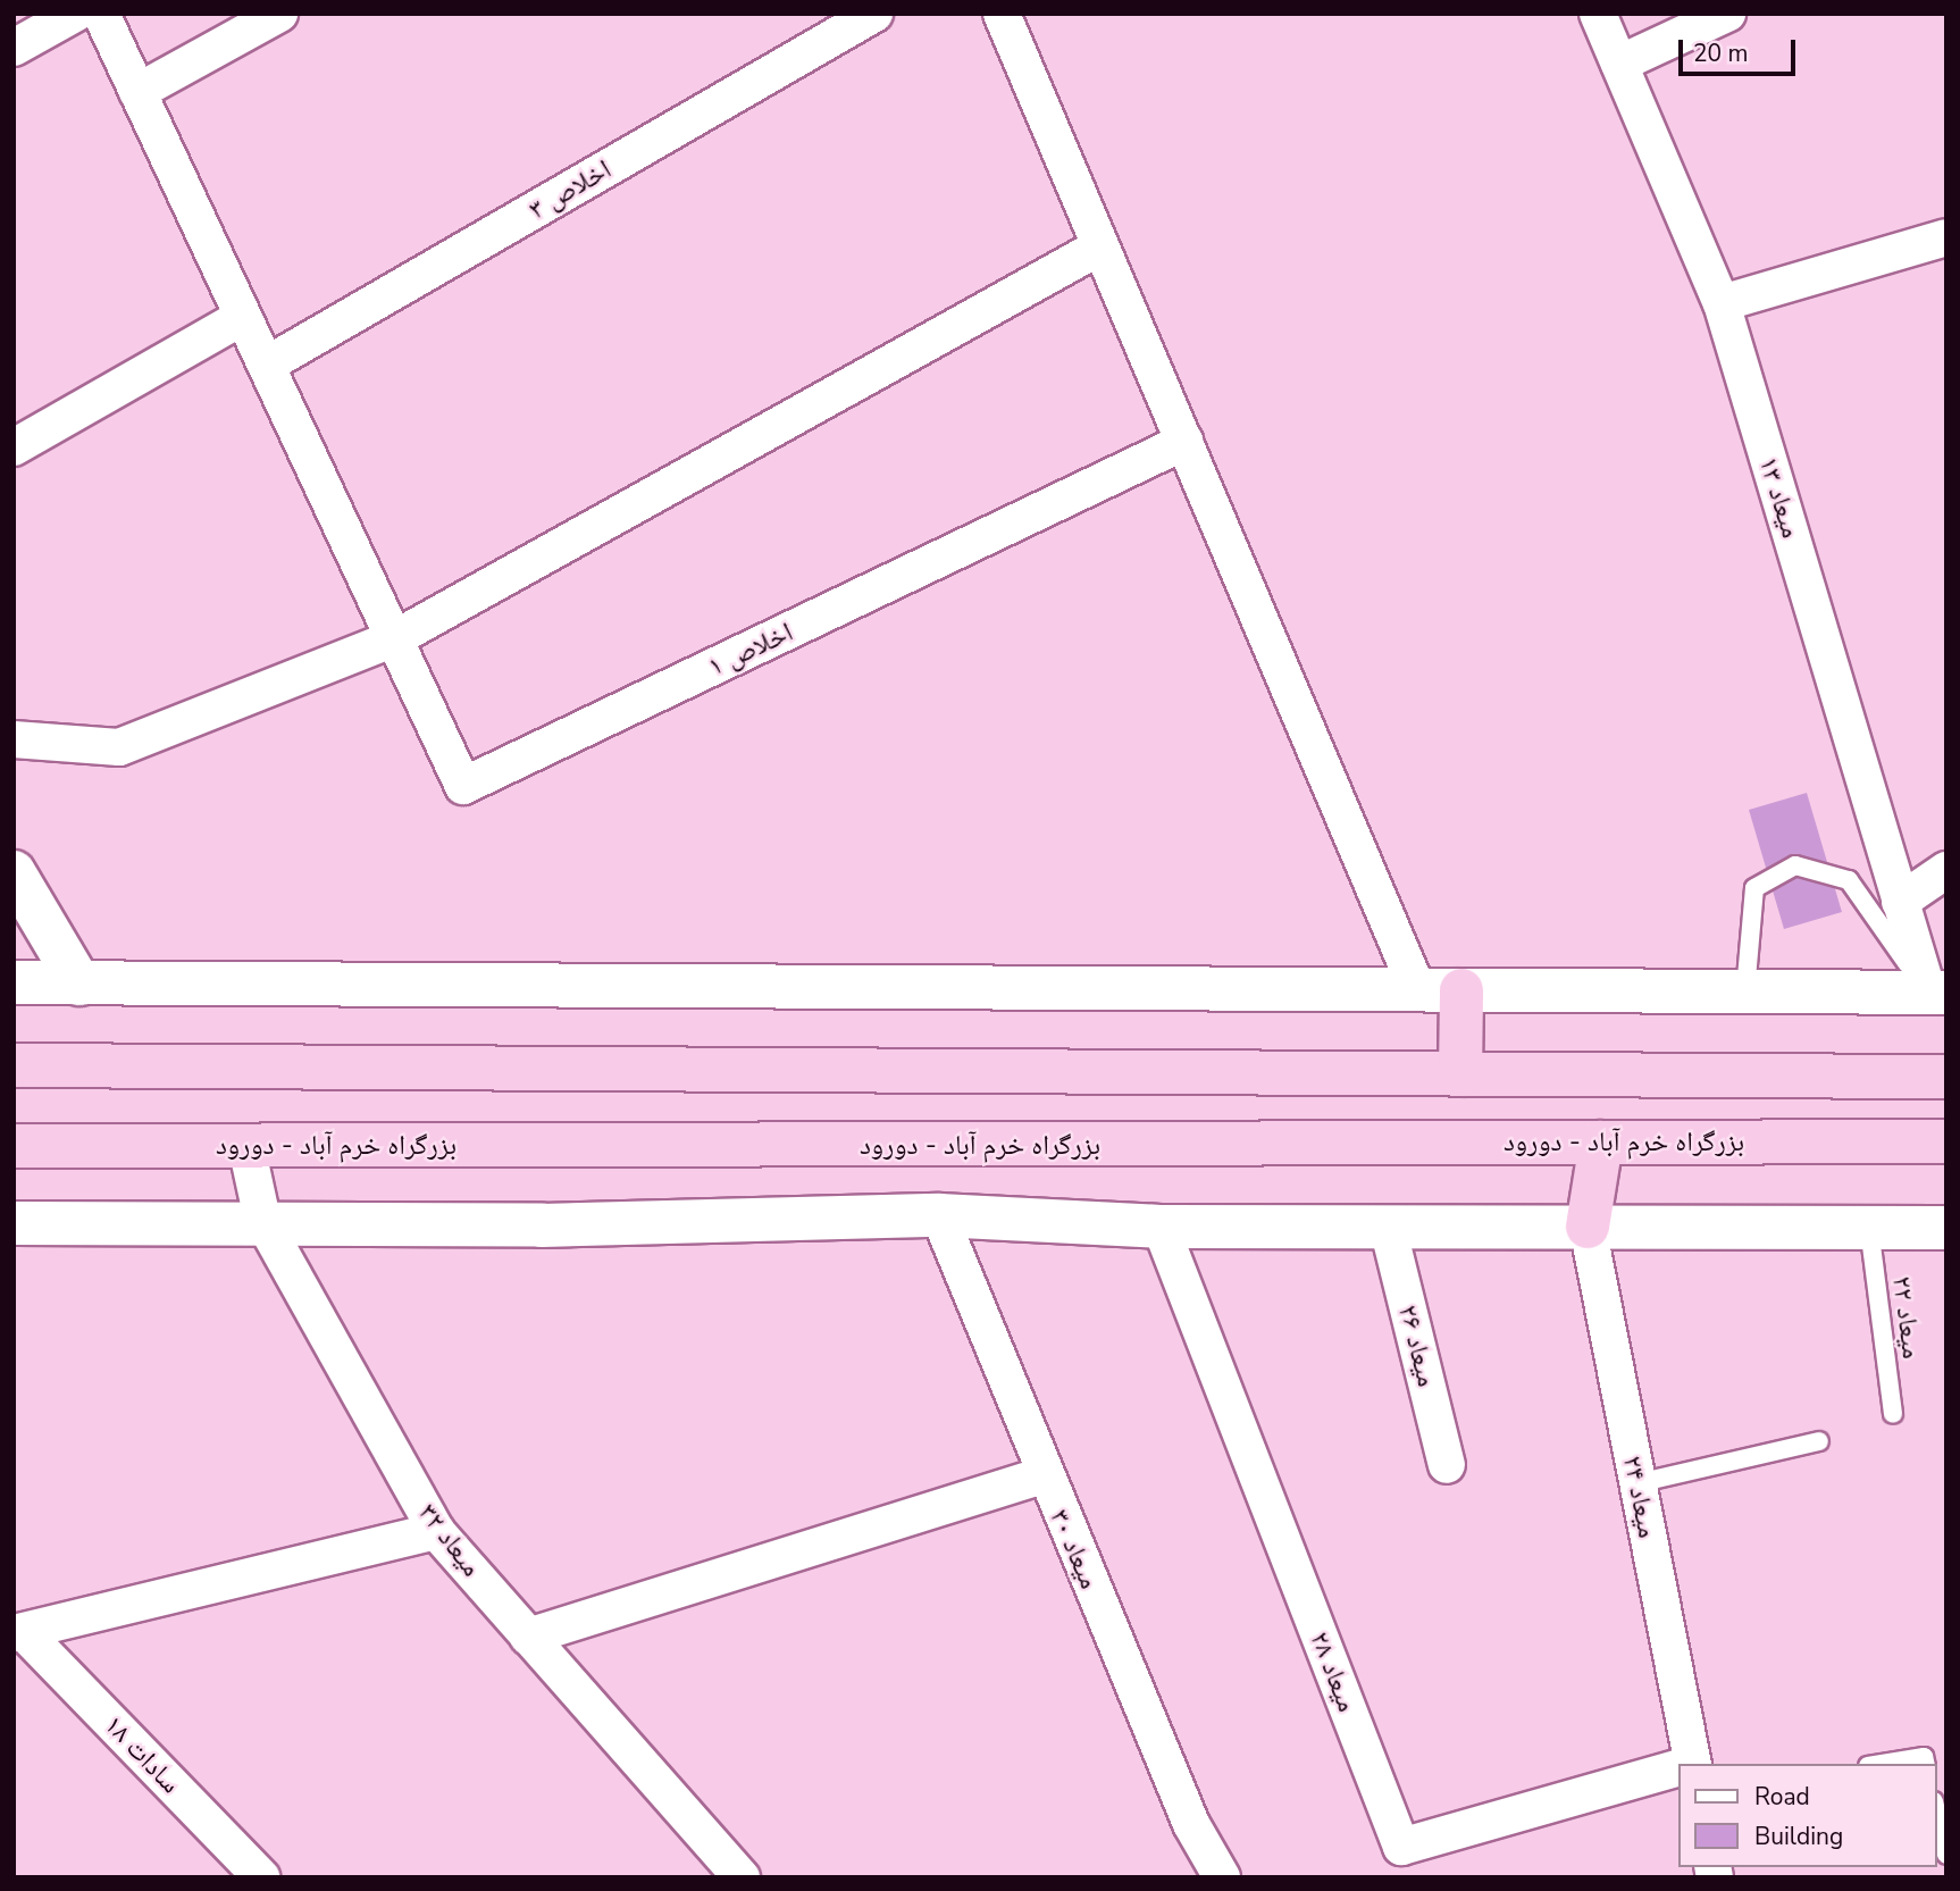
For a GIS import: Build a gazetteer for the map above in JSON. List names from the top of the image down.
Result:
{
  "streets": {
    "highway": ["بزرگراه خرم آباد - دورود"],
    "street": [
      "اخلاص ۳",
      "میعاد ۱۳",
      "اخلاص ۱",
      "میعاد ۲۶",
      "میعاد ۲۴",
      "میعاد ۳۲",
      "میعاد ۳۰",
      "میعاد ۲۸",
      "سادات ۱۸"
    ],
    "lane": ["میعاد ۲۲"]
  },
  "crossings": [
    ["بزرگراه خرم آباد - دورود", "میعاد ۳۲"]
  ],
  "legend": ["Road", "Building"],
  "scale_bar": "20 m"
}
